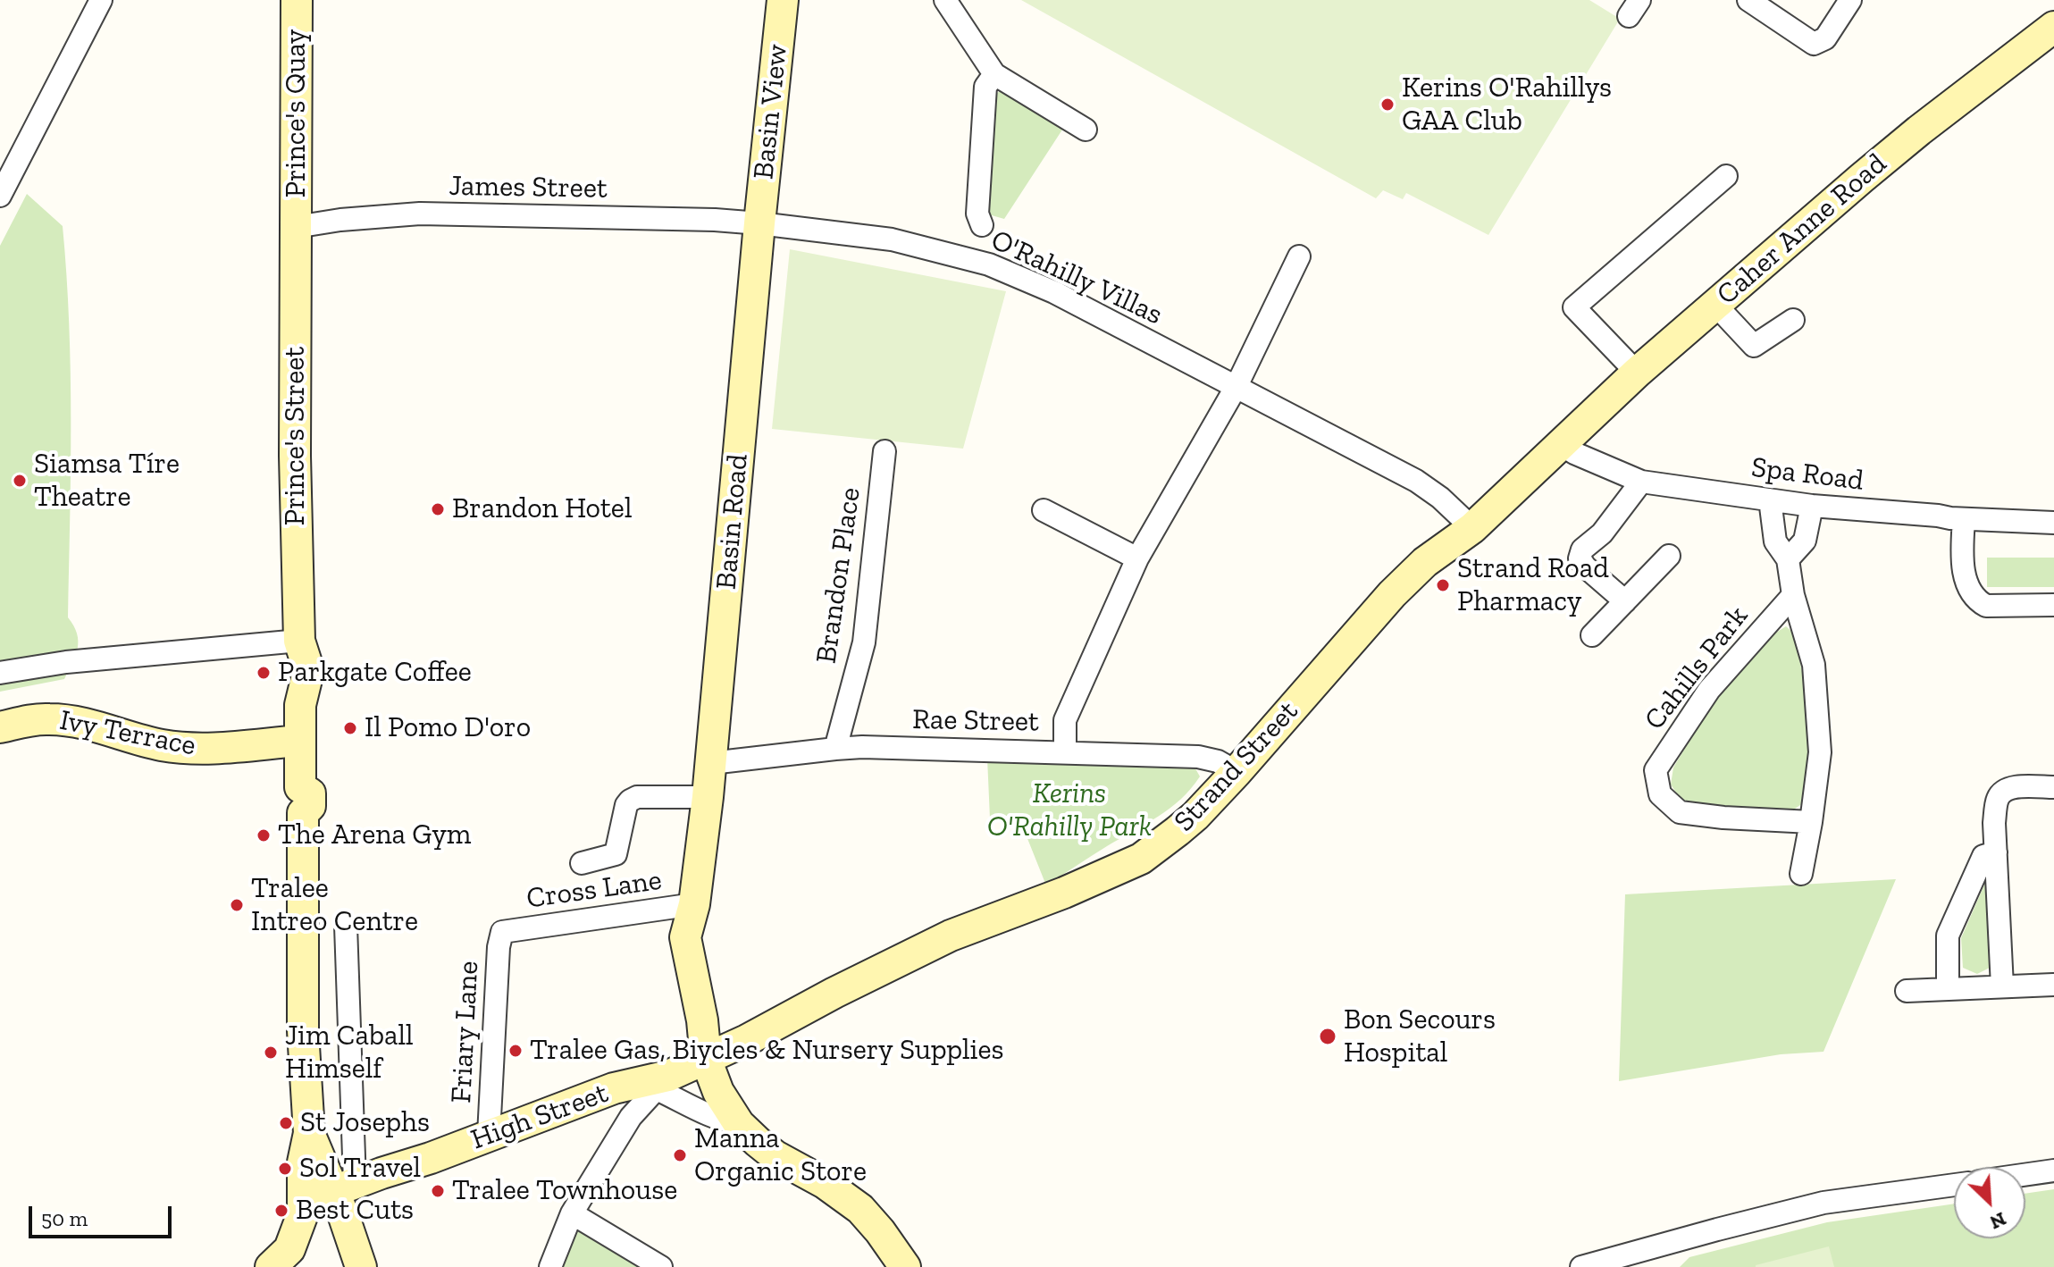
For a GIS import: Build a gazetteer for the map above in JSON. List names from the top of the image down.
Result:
{
  "streets": {
    "main road": [
      "Basin View",
      "Prince's Quay",
      "Caher Anne Road",
      "Prince's Street",
      "Basin Road",
      "Ivy Terrace",
      "Strand Street",
      "High Street"
    ],
    "street": [
      "James Street",
      "O'Rahilly Villas",
      "Spa Road",
      "Brandon Place",
      "Cahills Park",
      "Rae Street",
      "Cross Lane",
      "Friary Lane"
    ]
  },
  "crossings": [
    ["Basin View", "James Street"],
    ["Basin View", "O'Rahilly Villas"],
    ["Basin View", "Basin Road"],
    ["Prince's Quay", "James Street"],
    ["Prince's Quay", "Prince's Street"],
    ["James Street", "O'Rahilly Villas"],
    ["James Street", "Prince's Street"],
    ["James Street", "Basin Road"],
    ["Caher Anne Road", "Spa Road"],
    ["Caher Anne Road", "Strand Street"],
    ["O'Rahilly Villas", "Basin Road"],
    ["O'Rahilly Villas", "Strand Street"],
    ["Prince's Street", "Ivy Terrace"],
    ["Spa Road", "Strand Street"],
    ["Basin Road", "Rae Street"],
    ["Basin Road", "Strand Street"],
    ["Basin Road", "Cross Lane"],
    ["Basin Road", "High Street"],
    ["Brandon Place", "Rae Street"],
    ["Rae Street", "Strand Street"],
    ["Strand Street", "High Street"],
    ["Cross Lane", "Friary Lane"],
    ["Friary Lane", "High Street"]
  ],
  "parks": ["Kerins O'Rahilly Park"],
  "places": [
    "Kerins O'Rahillys GAA Club",
    "Siamsa Tíre Theatre",
    "Brandon Hotel",
    "Strand Road Pharmacy",
    "Parkgate Coffee",
    "Il Pomo D'oro",
    "The Arena Gym",
    "Tralee Intreo Centre",
    "Bon Secours Hospital",
    "Tralee Gas, Biycles & Nursery Supplies",
    "Jim Caball Himself",
    "St Josephs",
    "Manna Organic Store",
    "Sol Travel",
    "Tralee Townhouse",
    "Best Cuts"
  ],
  "scale_bar": "50 m",
  "north": "bottom right"
}
